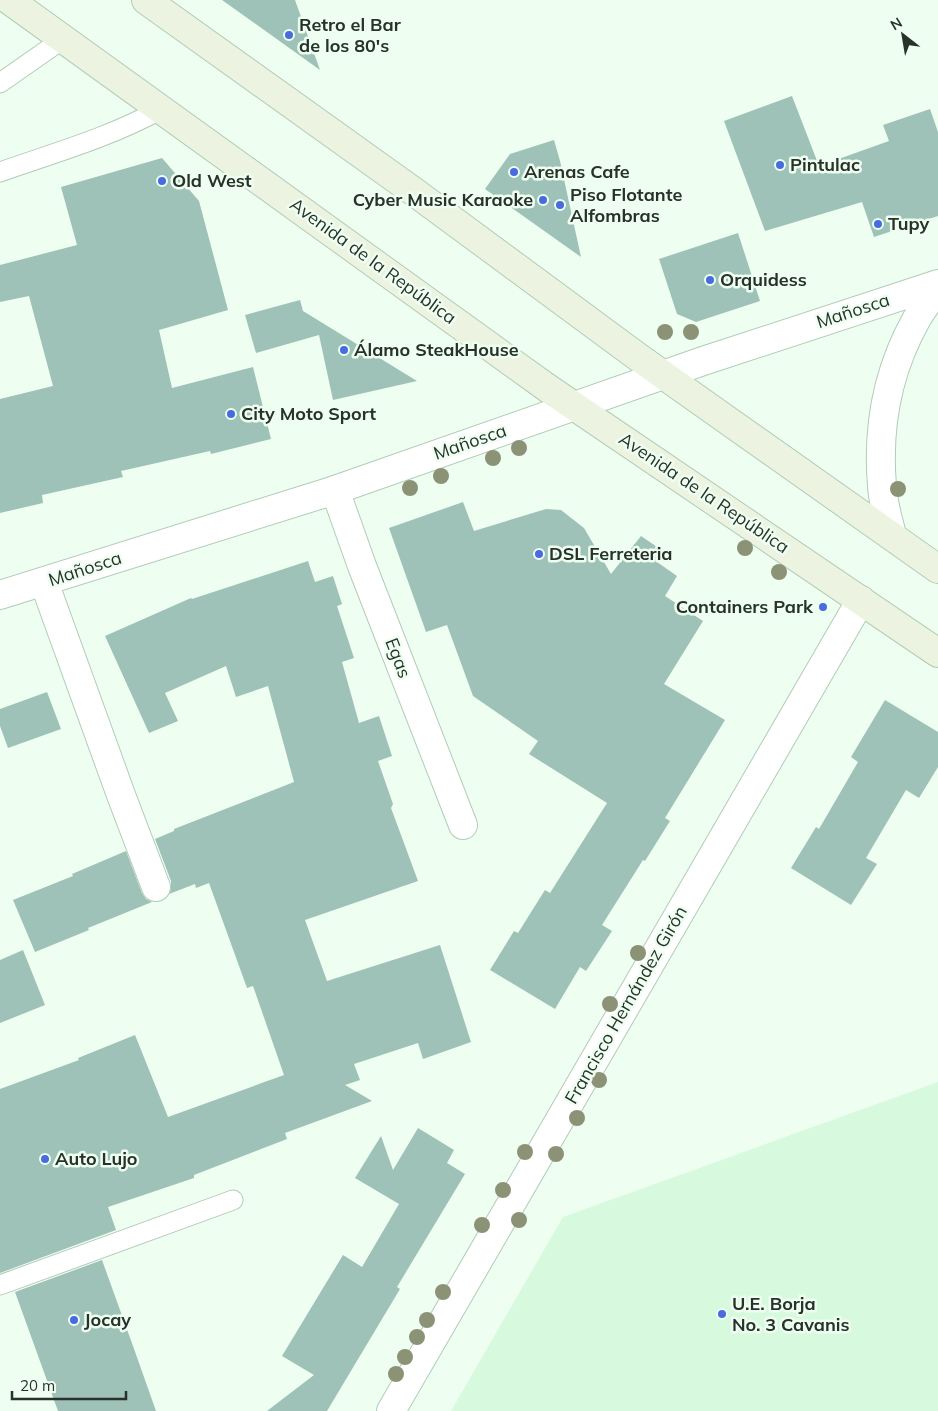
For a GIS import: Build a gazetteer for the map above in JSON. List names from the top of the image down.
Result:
{
  "streets": {
    "main road": ["Avenida de la República"],
    "street": ["Mañosca", "Egas", "Francisco Hernández Girón"]
  },
  "crossings": [
    ["Avenida de la República", "Mañosca"],
    ["Avenida de la República", "Francisco Hernández Girón"],
    ["Mañosca", "Egas"]
  ],
  "places": [
    "Retro el Bar de los 80's",
    "Pintulac",
    "Arenas Cafe",
    "Old West",
    "Cyber Music Karaoke",
    "Piso Flotante Alfombras",
    "Tupy",
    "Orquidess",
    "Álamo SteakHouse",
    "City Moto Sport",
    "DSL Ferreteria",
    "Containers Park",
    "Auto Lujo",
    "U.E. Borja No. 3 Cavanis",
    "Jocay"
  ],
  "scale_bar": "20 m",
  "north": "top left"
}
